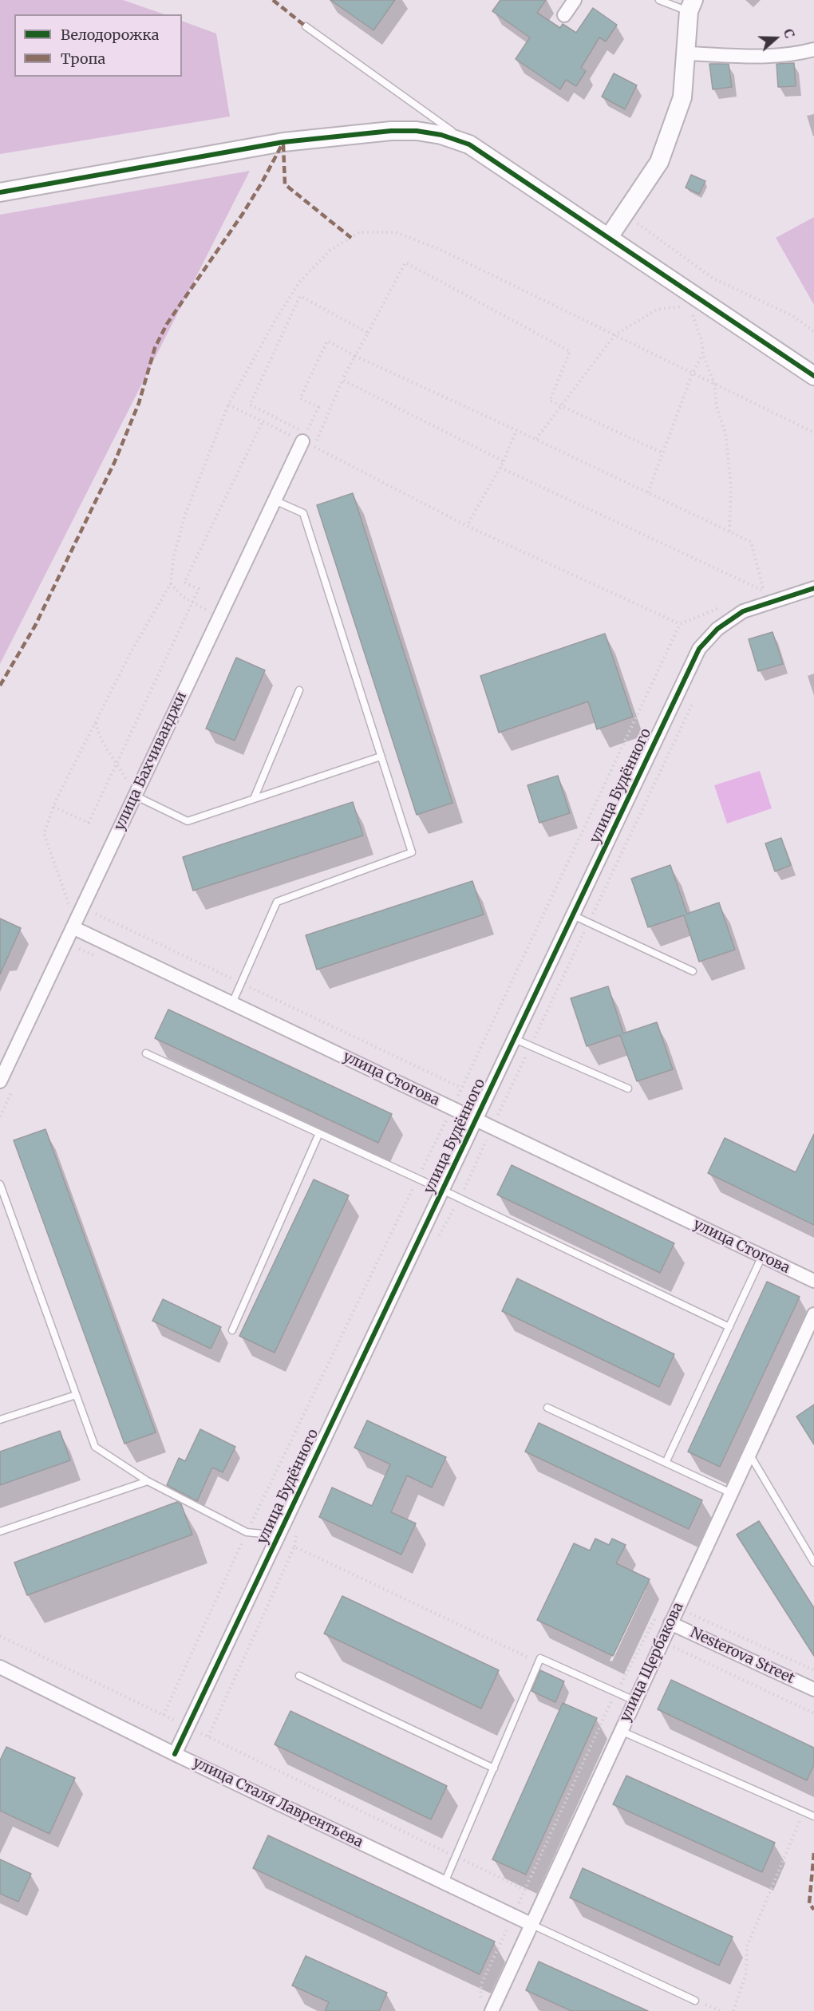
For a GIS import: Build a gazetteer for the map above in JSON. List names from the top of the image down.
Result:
{
  "streets": {
    "street": [
      "улица Бахчиванджи",
      "улица Будённого",
      "улица Стогова",
      "Nesterova Street",
      "улица Щербакова",
      "улица Сталя Лаврентьева"
    ]
  },
  "crossings": [
    ["улица Бахчиванджи", "улица Стогова"],
    ["улица Будённого", "улица Стогова"],
    ["улица Будённого", "улица Сталя Лаврентьева"],
    ["Nesterova Street", "улица Щербакова"],
    ["улица Щербакова", "улица Сталя Лаврентьева"]
  ],
  "legend": ["Велодорожка", "Тропа"],
  "north": "right"
}
